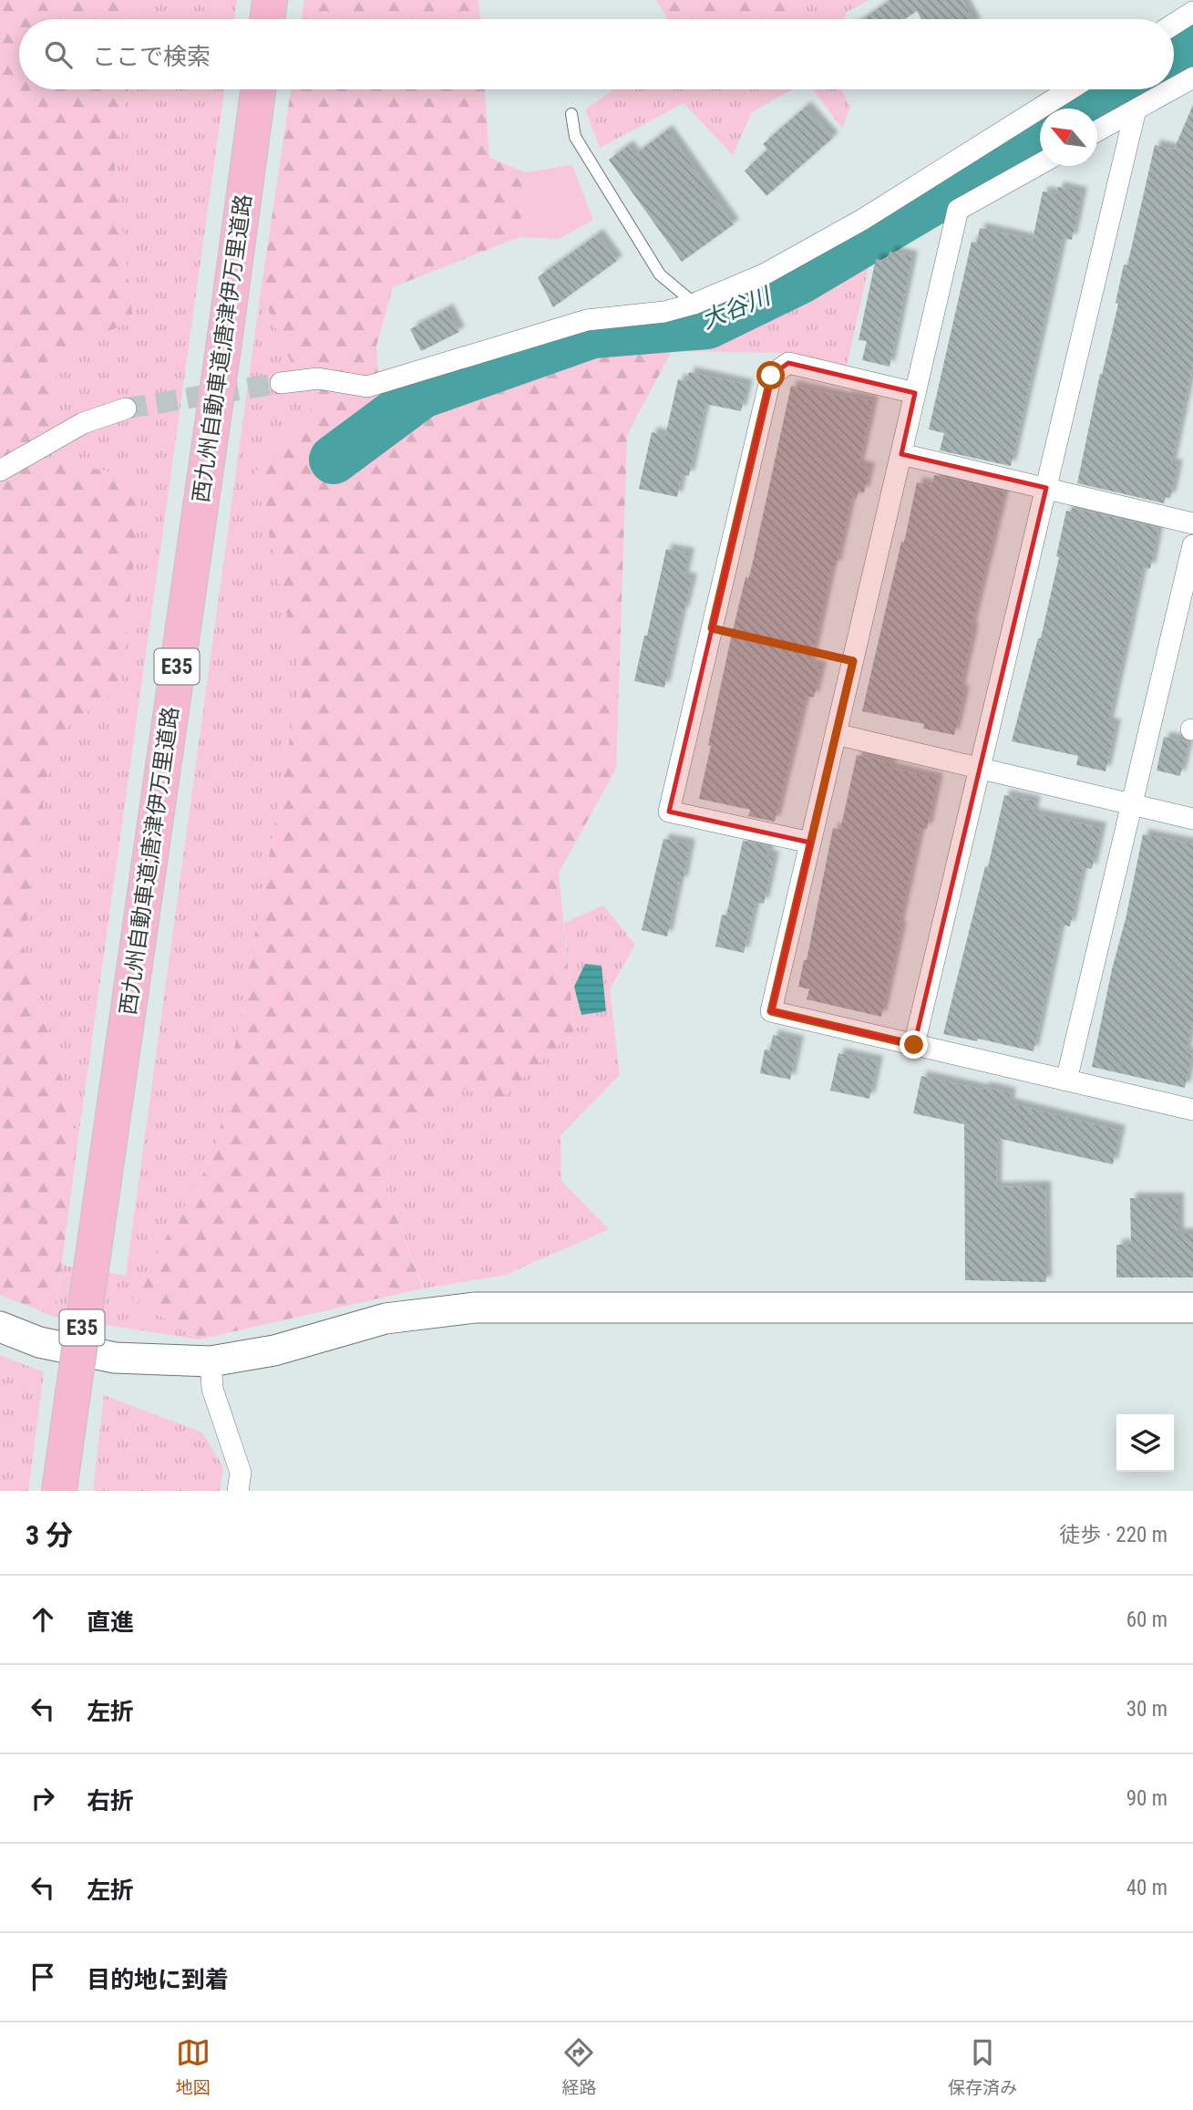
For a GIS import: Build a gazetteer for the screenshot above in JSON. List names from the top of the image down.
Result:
{
  "streets": {
    "highway": ["西九州自動車道;唐津伊万里道路", "E35"]
  },
  "water": ["大谷川"],
  "north": "top left",
  "page": {
    "search": "ここで検索",
    "heading": ["3 分", "徒歩 · 220 m"],
    "list": [
      ["直進", "60 m"],
      ["左折", "30 m"],
      ["右折", "90 m"],
      ["左折", "40 m"],
      "目的地に到着"
    ],
    "nav": ["地図", "経路", "保存済み"]
  }
}
